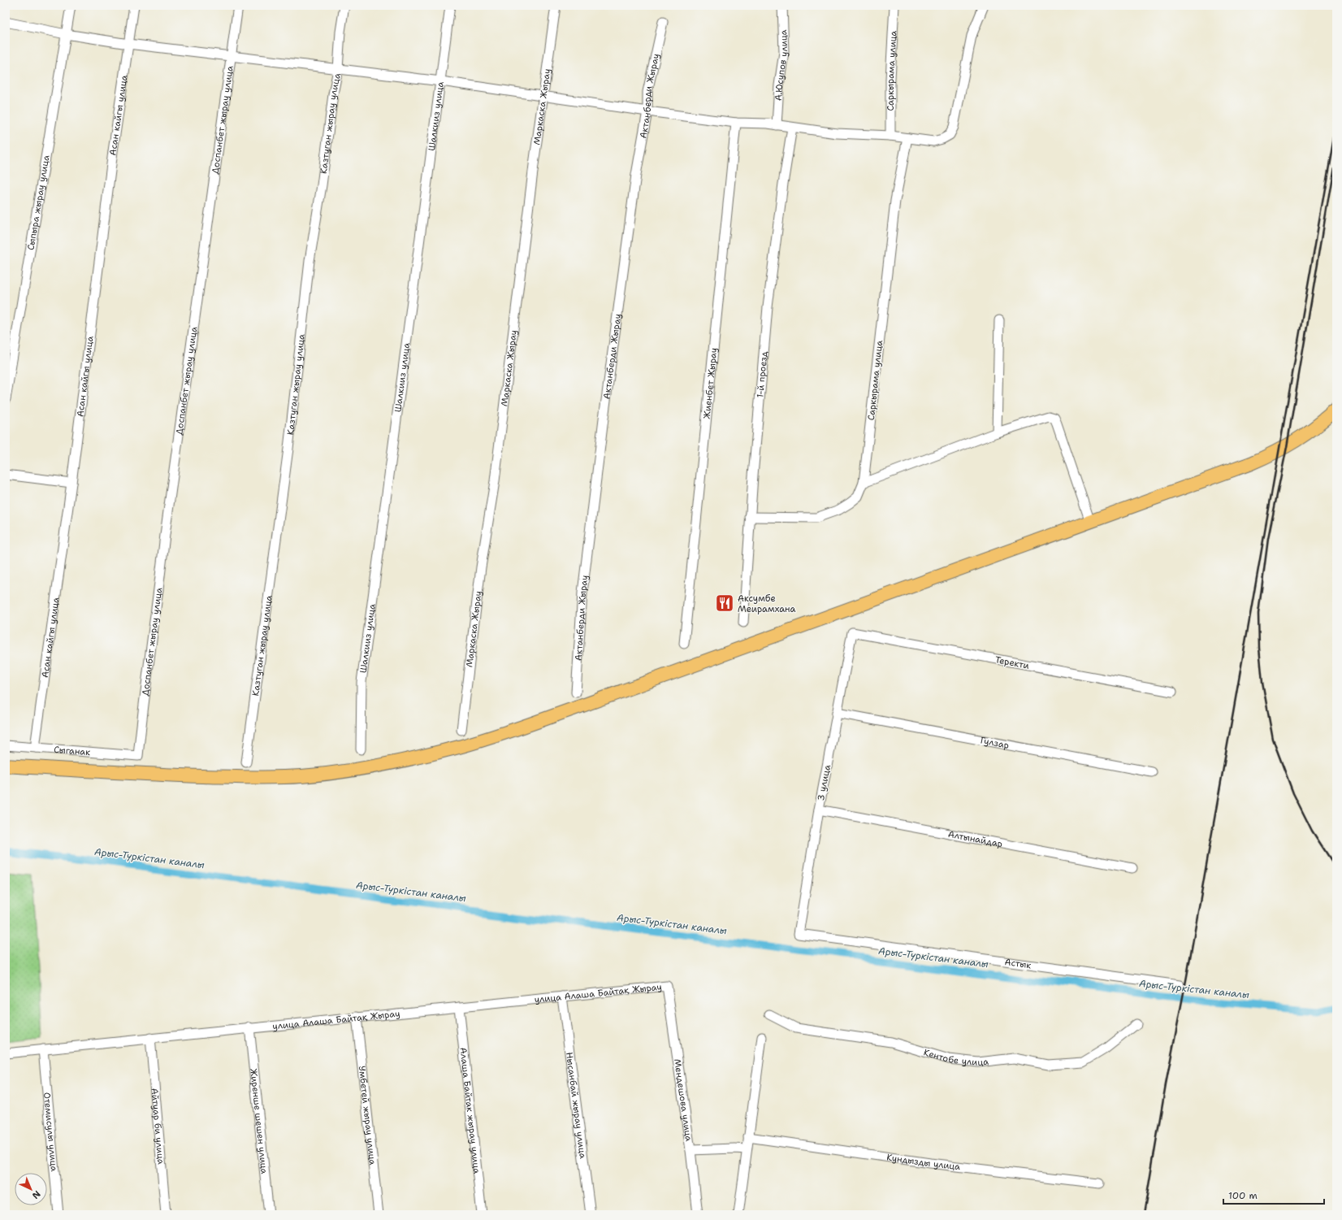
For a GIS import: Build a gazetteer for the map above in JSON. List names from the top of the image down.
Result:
{
  "streets": {
    "street": [
      "А.Юсупов улица",
      "Саркырама улица",
      "Актанберди Жырау",
      "Маркаска Жырау",
      "Асан кайгы улица",
      "Шалкииз улица",
      "Доспанбет жырау улица",
      "Казтуган жырау улица",
      "Сыпыра жырау улица",
      "1-й проезд",
      "Жиенбет Жырау",
      "Теректи",
      "Гулзар",
      "Сыганак",
      "3 улица",
      "Алтынайдар",
      "Астык",
      "улица Алаша Байтақ Жырау",
      "Кентобе улица",
      "Мендешова улица",
      "Нысанбай жырау улица",
      "Алаша Байтак жырау улица",
      "Умбетей жырау улица",
      "Жиренше шешен улица",
      "Айтуар би улица",
      "Отемисулы улица",
      "Кундызды улица"
    ]
  },
  "crossings": [
    ["Саркырама улица", "1-й проезд"],
    ["Асан кайгы улица", "Сыганак"],
    ["Доспанбет жырау улица", "Сыганак"],
    ["Теректи", "3 улица"],
    ["Гулзар", "3 улица"],
    ["3 улица", "Алтынайдар"],
    ["3 улица", "Астык"],
    ["улица Алаша Байтақ Жырау", "Мендешова улица"],
    ["улица Алаша Байтақ Жырау", "Нысанбай жырау улица"],
    ["улица Алаша Байтақ Жырау", "Алаша Байтак жырау улица"],
    ["улица Алаша Байтақ Жырау", "Умбетей жырау улица"],
    ["улица Алаша Байтақ Жырау", "Жиренше шешен улица"],
    ["улица Алаша Байтақ Жырау", "Айтуар би улица"],
    ["улица Алаша Байтақ Жырау", "Отемисулы улица"]
  ],
  "water": ["Арыс-Түркістан каналы"],
  "places": {
    "restaurant": ["Аксумбе Меирамхана"]
  },
  "scale_bar": "100 m",
  "north": "bottom right"
}
